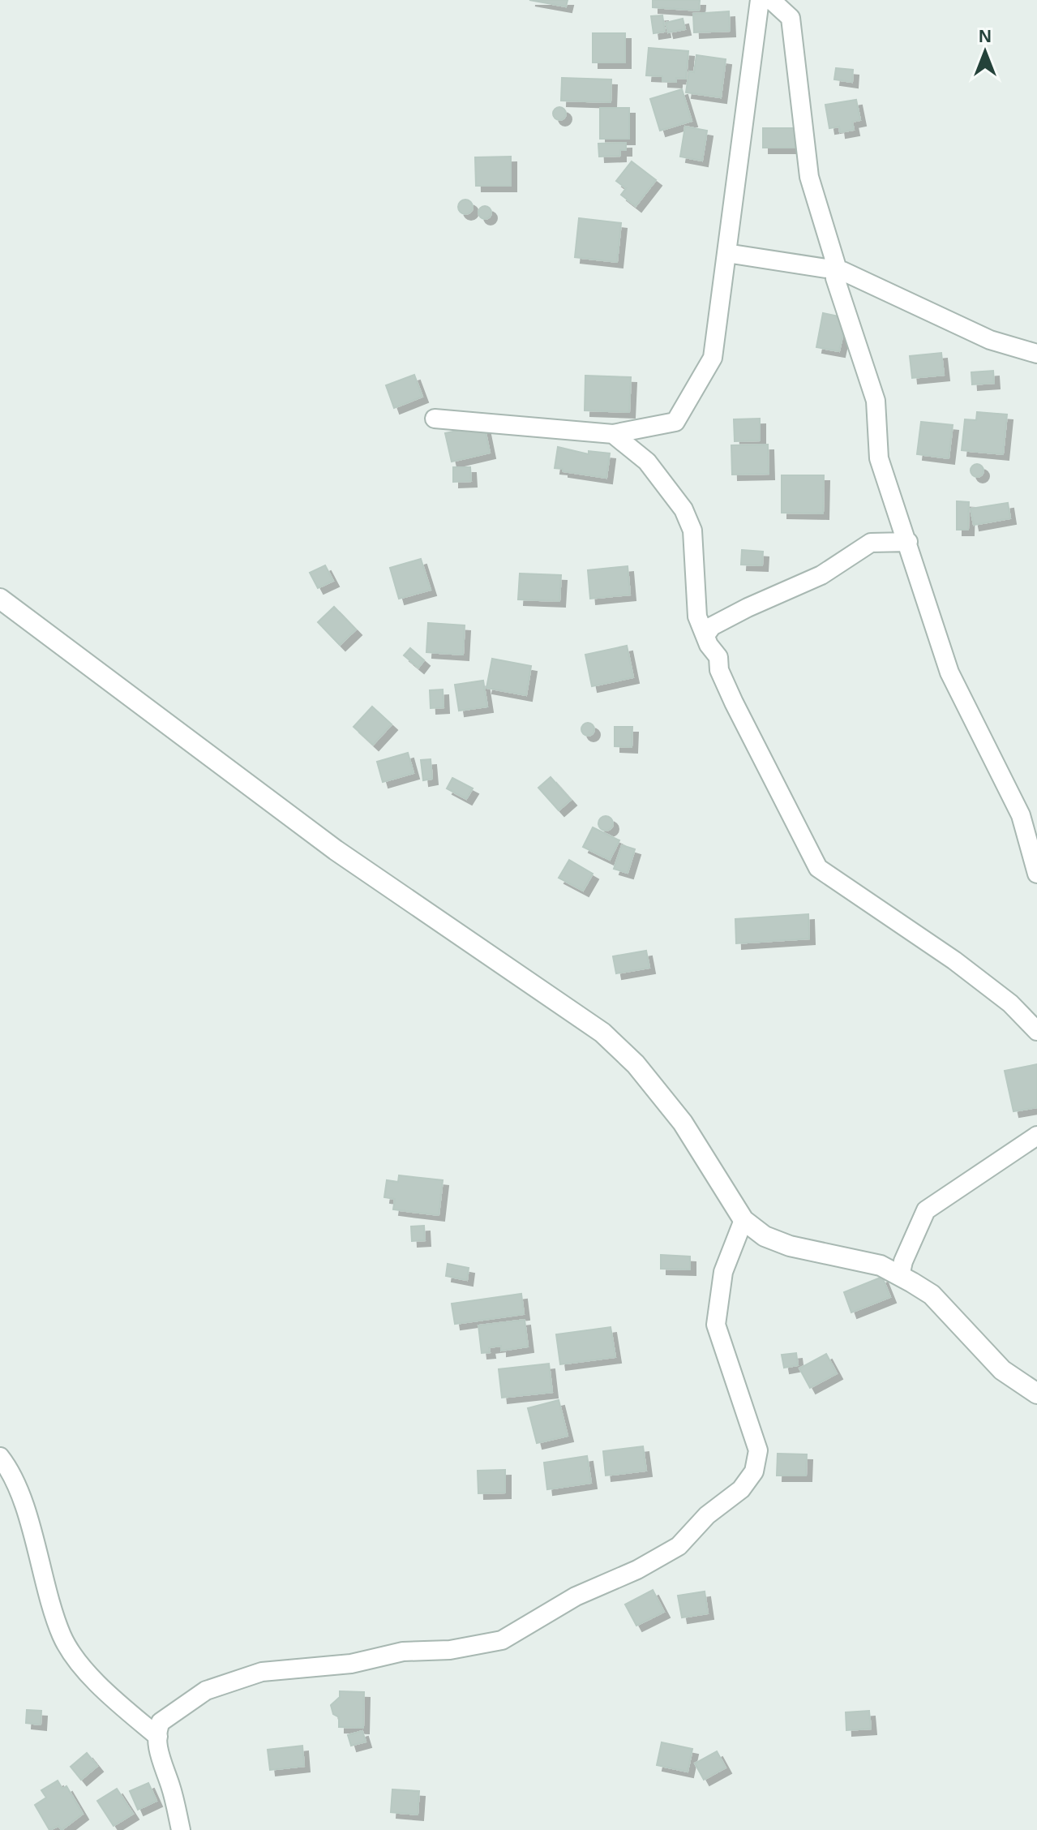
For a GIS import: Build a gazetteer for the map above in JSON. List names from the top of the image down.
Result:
{
  "north": "top"
}
